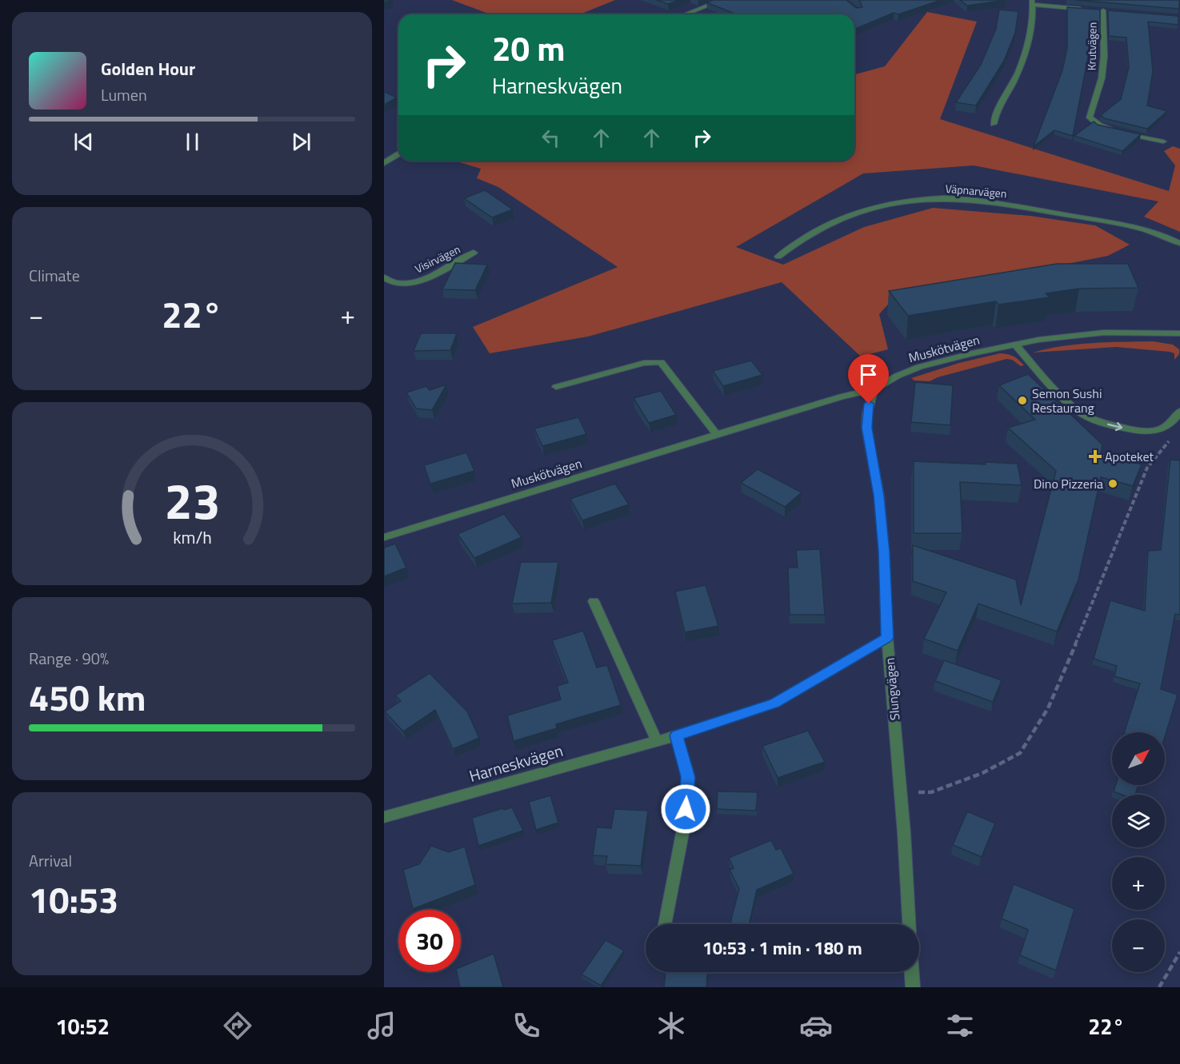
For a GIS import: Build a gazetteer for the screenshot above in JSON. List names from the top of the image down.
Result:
{
  "streets": {
    "street": [
      "Krutvägen",
      "Väpnarvägen",
      "Visirvägen",
      "Muskötvägen",
      "Slungvägen",
      "Harneskvägen"
    ]
  },
  "crossings": [
    ["Muskötvägen", "Slungvägen"],
    ["Slungvägen", "Harneskvägen"]
  ],
  "places": {
    "other": ["Semon Sushi Restaurang", "Dino Pizzeria"],
    "health": ["Apoteket"]
  },
  "north": "top right",
  "page": {
    "turn": ["20 m", "Harneskvägen"],
    "song": ["Golden Hour", "Lumen"],
    "tile": [
      "Climate",
      ["Range · 90%", "450 km"],
      ["Arrival", "10:53"]
    ],
    "heat": ["−", "22°", "+"],
    "map_buttons": ["+", "−"],
    "limit": "30",
    "trip": "10:53 · 1 min · 180 m",
    "tabs": ["10:52", "22°"],
    "gauge": ["23", "km/h"]
  }
}
